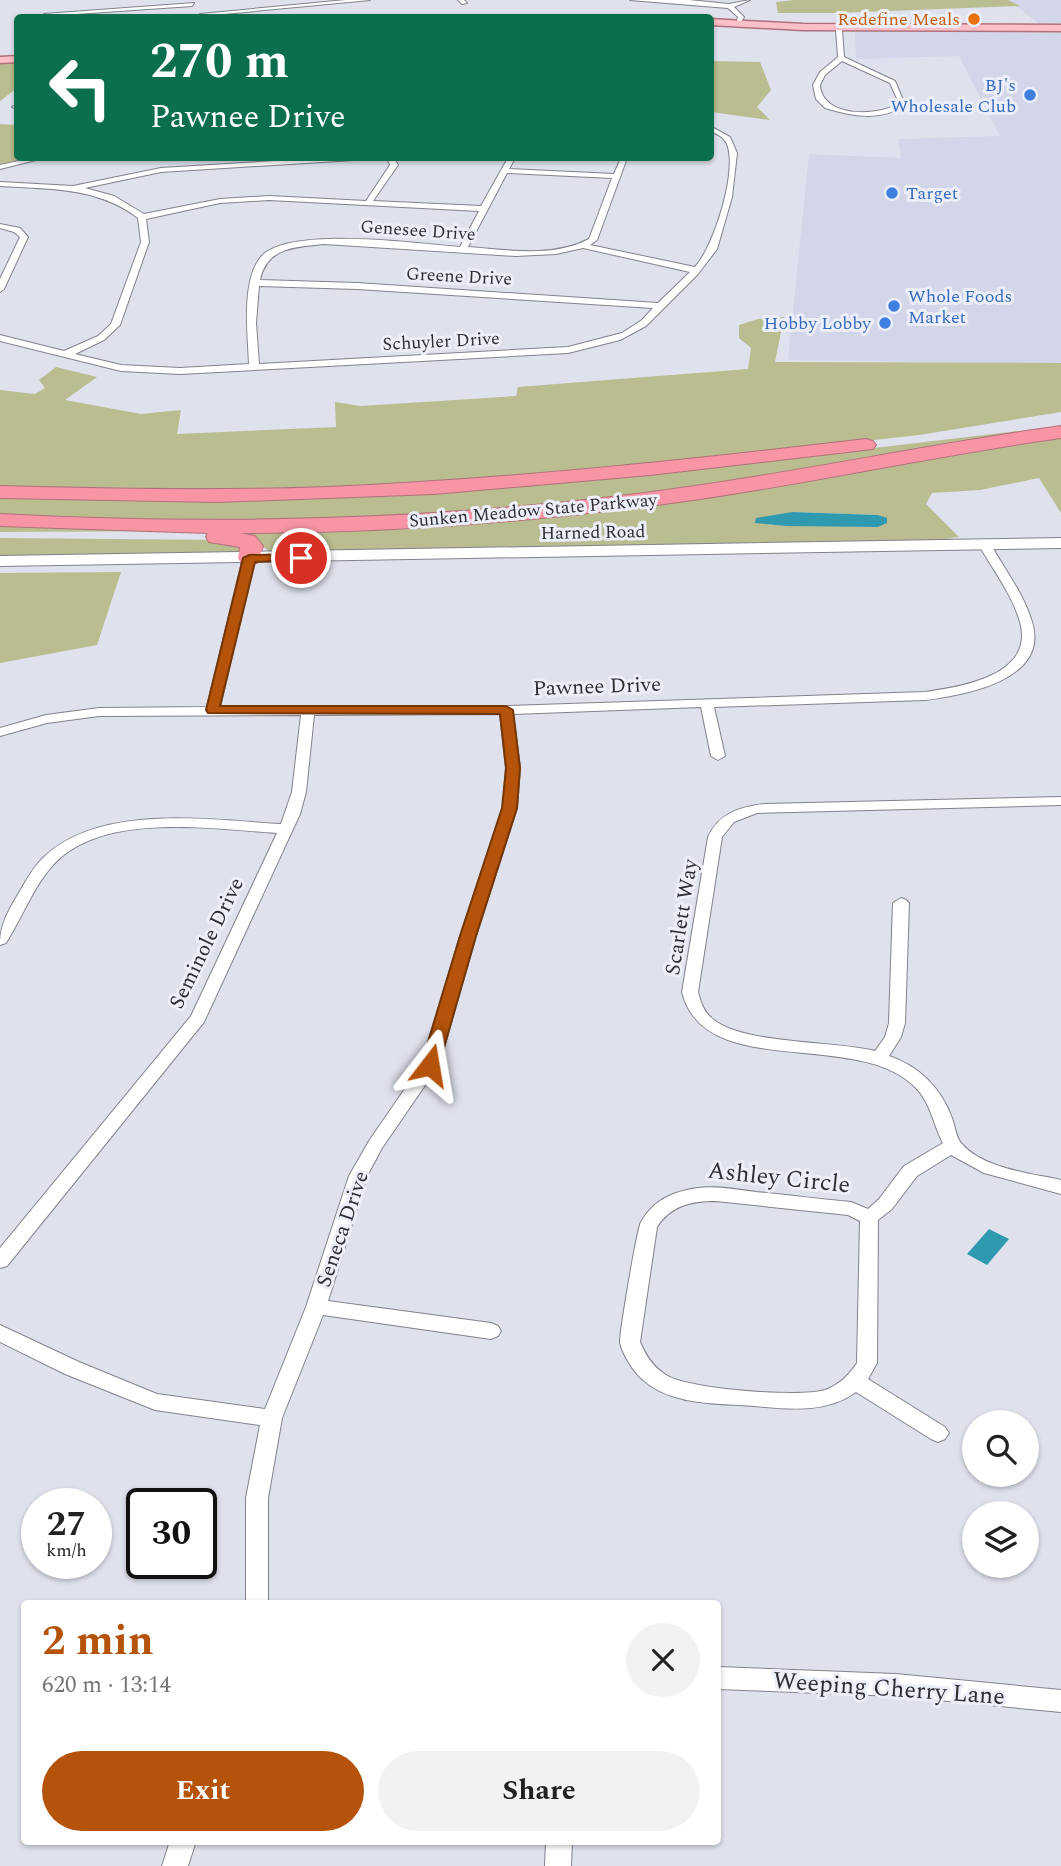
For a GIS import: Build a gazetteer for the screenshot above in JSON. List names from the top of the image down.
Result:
{
  "streets": {
    "highway": ["Sunken Meadow State Parkway"],
    "main road": ["Harned Road"],
    "street": [
      "Genesee Drive",
      "Greene Drive",
      "Schuyler Drive",
      "Pawnee Drive",
      "Scarlett Way",
      "Seminole Drive",
      "Ashley Circle",
      "Seneca Drive",
      "Weeping Cherry Lane"
    ]
  },
  "crossings": [
    ["Genesee Drive", "Greene Drive"],
    ["Genesee Drive", "Schuyler Drive"],
    ["Greene Drive", "Schuyler Drive"],
    ["Harned Road", "Pawnee Drive"],
    ["Pawnee Drive", "Seminole Drive"],
    ["Pawnee Drive", "Seneca Drive"],
    ["Scarlett Way", "Ashley Circle"]
  ],
  "places": [
    "Redefine Meals",
    "BJ's Wholesale Club",
    "Target",
    "Whole Foods Market",
    "Hobby Lobby"
  ],
  "page": {
    "turn": ["270 m", "Pawnee Drive"],
    "speed": "27 km/h",
    "limit": "30",
    "heading": ["2 min", "620 m · 13:14"],
    "buttons": ["Exit", "Share"]
  }
}
